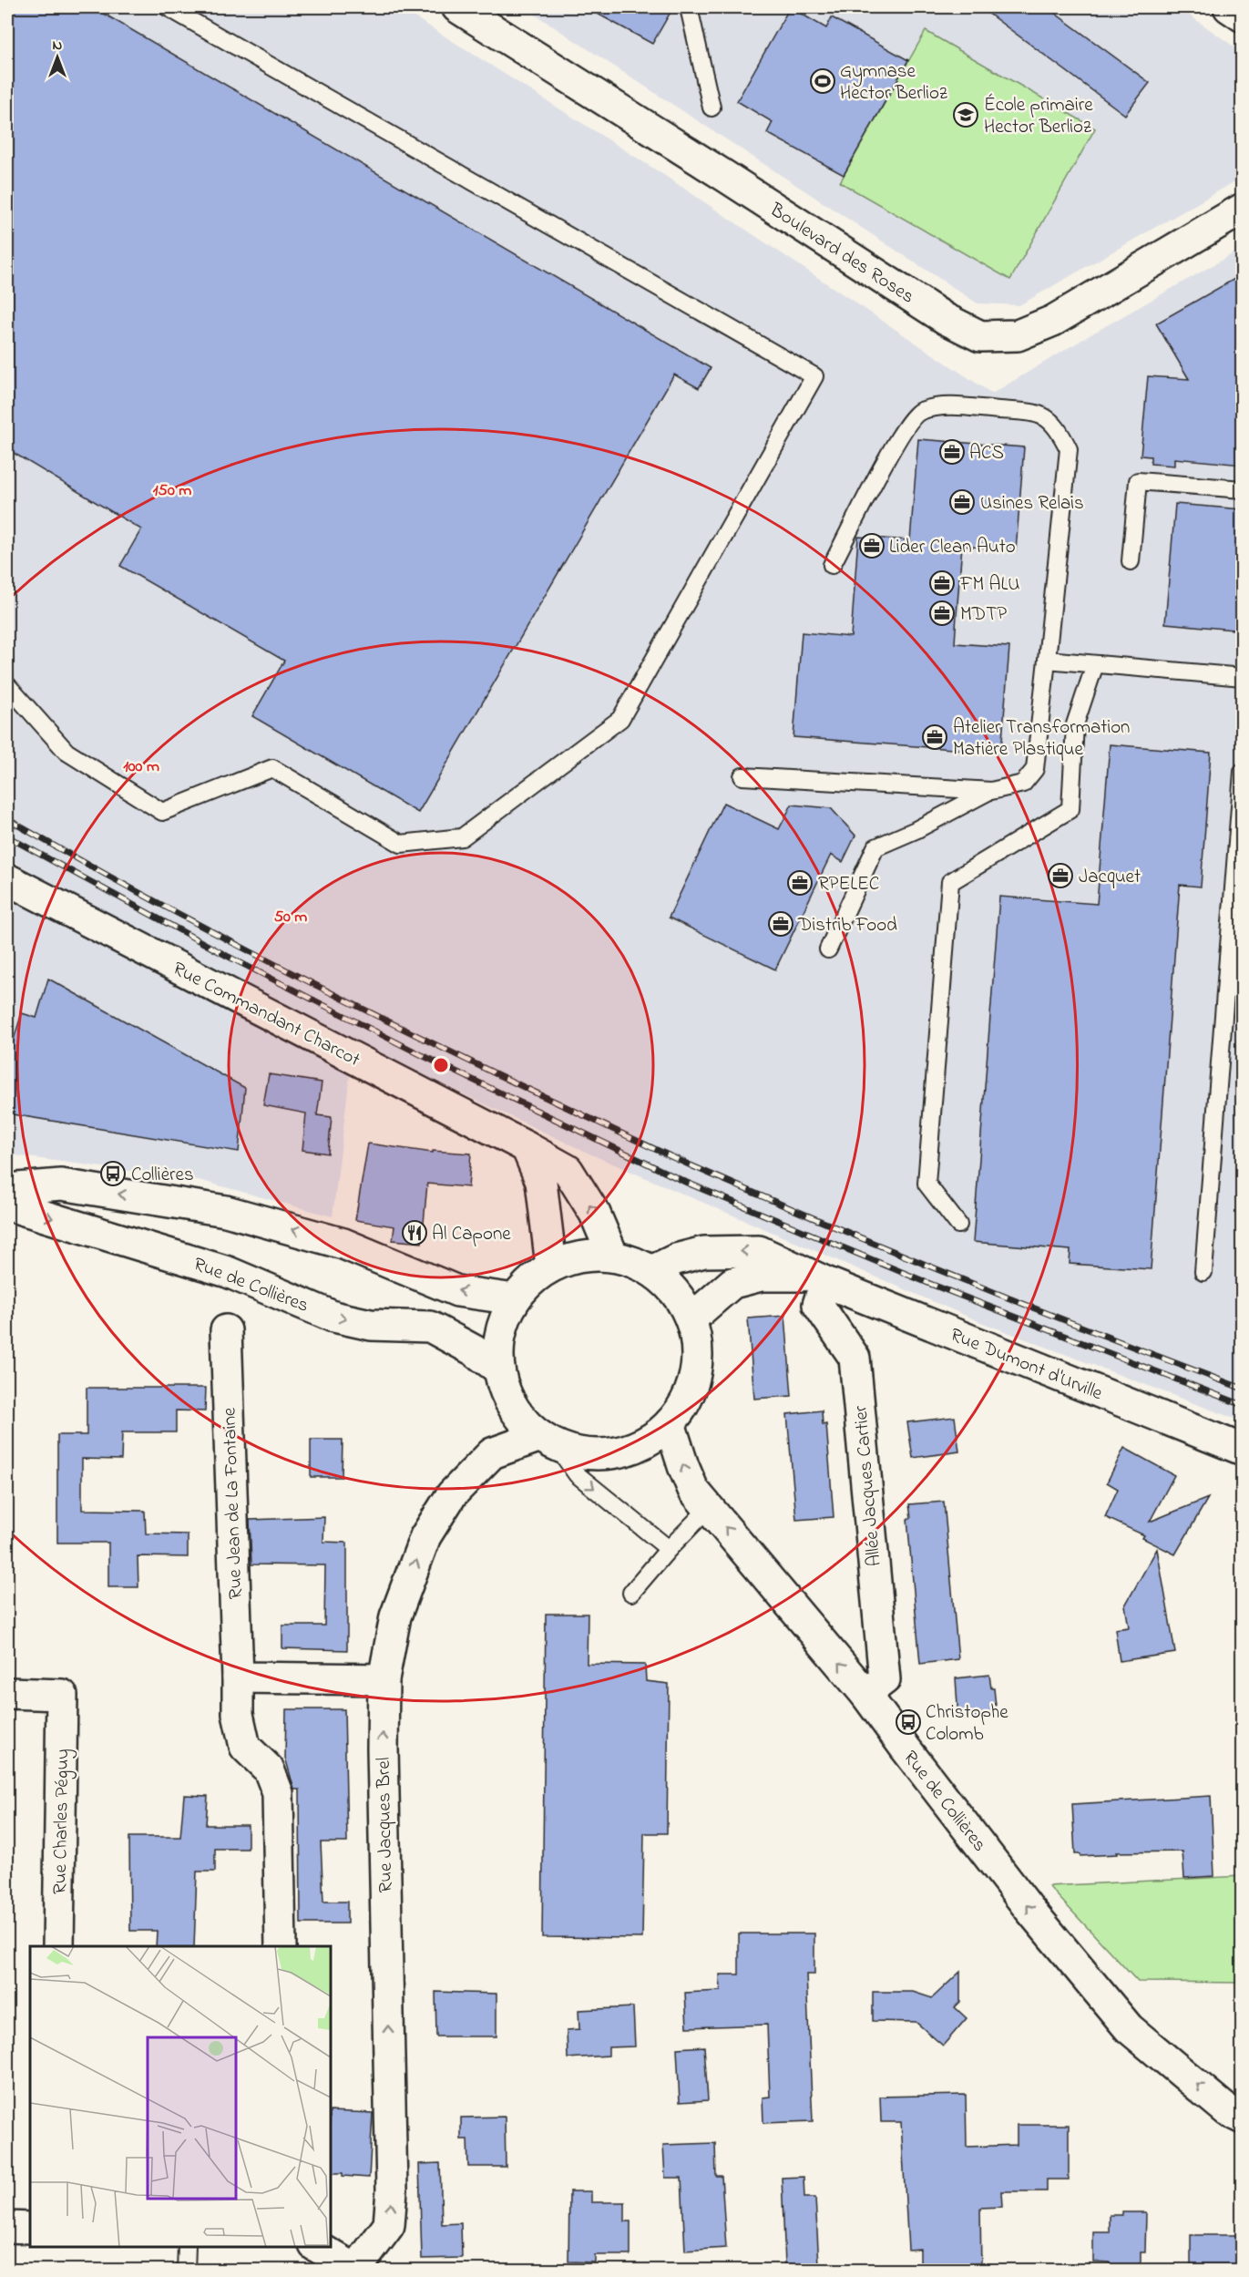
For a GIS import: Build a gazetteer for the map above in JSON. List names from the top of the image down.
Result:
{
  "streets": {
    "street": [
      "Boulevard des Roses",
      "Rue Commandant Charcot",
      "Rue de Collières",
      "Rue Dumont d'Urville",
      "Allée Jacques Cartier",
      "Rue Jean de La Fontaine",
      "Rue Charles Péguy",
      "Rue Jacques Brel"
    ]
  },
  "crossings": [
    ["Rue de Collières", "Allée Jacques Cartier"],
    ["Rue Dumont d'Urville", "Allée Jacques Cartier"]
  ],
  "one_way": ["Rue Jacques Brel"],
  "places": {
    "sports": ["Gymnase Hector Berlioz"],
    "school or university": ["École primaire Hector Berlioz"],
    "office": [
      "ACS",
      "Usines Relais",
      "Lider Clean Auto",
      "FM ALU",
      "MDTP",
      "Atelier Transformation Matière Plastique",
      "Jacquet",
      "RPELEC",
      "Distrib Food"
    ],
    "bus stop": ["Collières", "Christophe Colomb"],
    "restaurant": ["Al Capone"]
  },
  "north": "top",
  "rings": ["150 m", "100 m", "50 m"]
}
